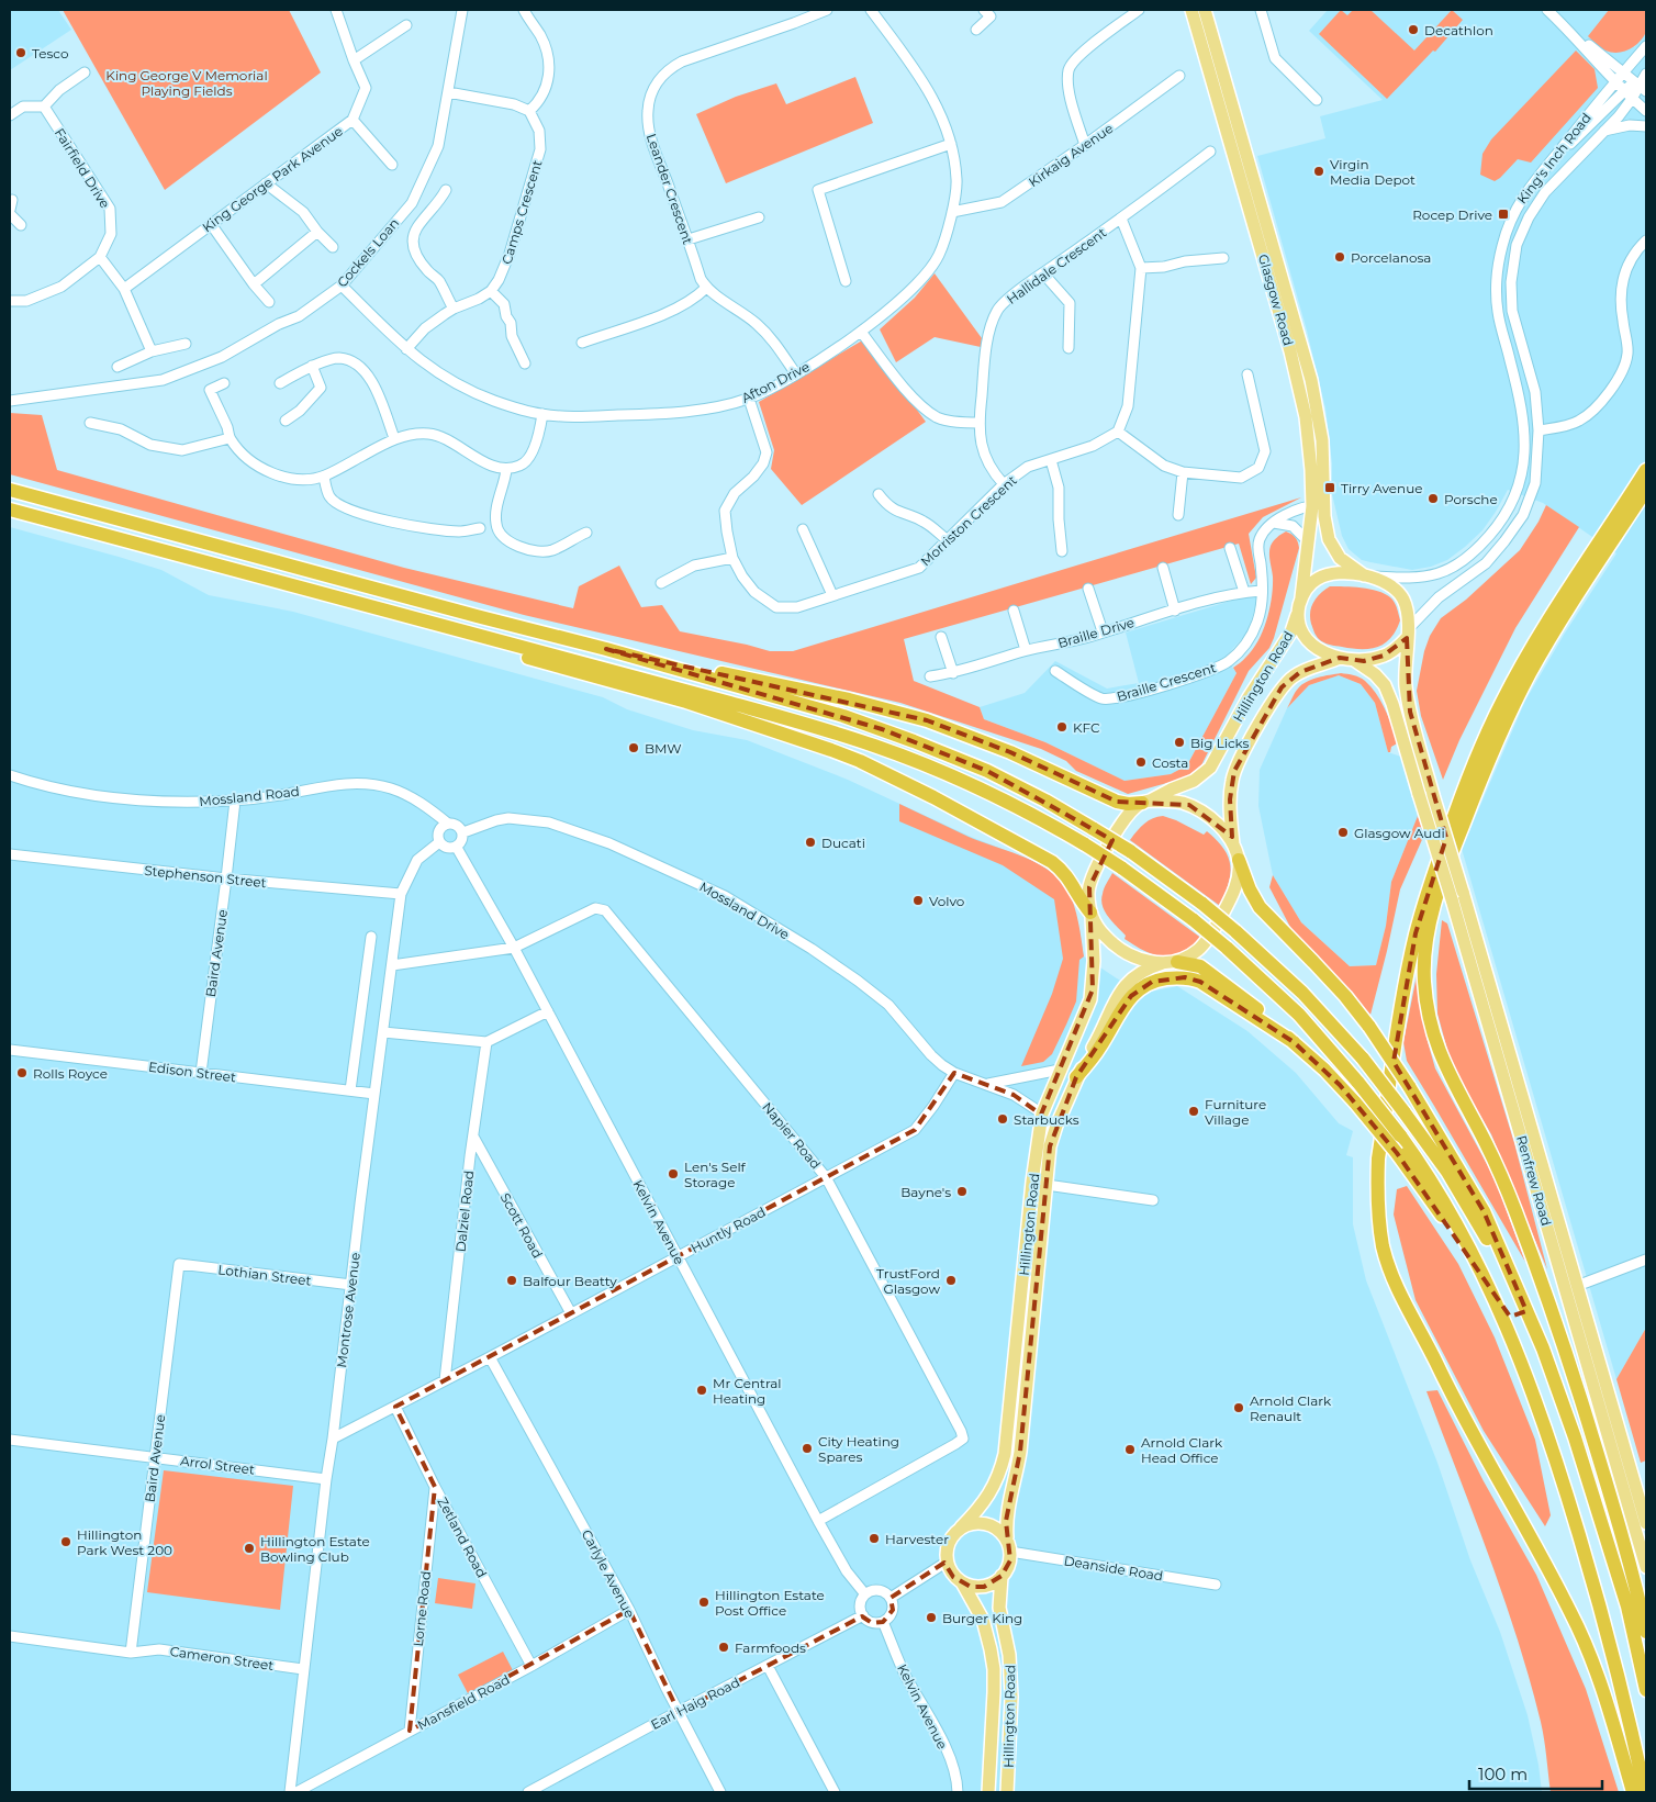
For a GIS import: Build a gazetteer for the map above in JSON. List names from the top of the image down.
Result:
{
  "streets": {
    "main road": ["Glasgow Road", "Hillington Road", "Renfrew Road"],
    "street": [
      "Kirkaig Avenue",
      "King's Inch Road",
      "Fairfield Drive",
      "King George Park Avenue",
      "Leander Crescent",
      "Camps Crescent",
      "Cockels Loan",
      "Hallidale Crescent",
      "Afton Drive",
      "Morriston Crescent",
      "Braille Drive",
      "Braille Crescent",
      "Mossland Road",
      "Stephenson Street",
      "Mossland Drive",
      "Baird Avenue",
      "Edison Street",
      "Napier Road",
      "Dalziel Road",
      "Kelvin Avenue",
      "Scott Road",
      "Huntly Road",
      "Lothian Street",
      "Montrose Avenue",
      "Arrol Street",
      "Zetland Road",
      "Deanside Road",
      "Carlyle Avenue",
      "Lorne Road",
      "Cameron Street",
      "Mansfield Road",
      "Earl Haig Road"
    ]
  },
  "crossings": [
    ["Kirkaig Avenue", "Afton Drive"],
    ["King's Inch Road", "Glasgow Road"],
    ["King's Inch Road", "Hillington Road"],
    ["King's Inch Road", "Renfrew Road"],
    ["Leander Crescent", "Afton Drive"],
    ["Cockels Loan", "Afton Drive"],
    ["Hallidale Crescent", "Morriston Crescent"],
    ["Glasgow Road", "Hillington Road"],
    ["Glasgow Road", "Renfrew Road"],
    ["Afton Drive", "Morriston Crescent"],
    ["Braille Drive", "Braille Crescent"],
    ["Hillington Road", "Mossland Drive"],
    ["Hillington Road", "Renfrew Road"],
    ["Hillington Road", "Deanside Road"],
    ["Mossland Road", "Mossland Drive"],
    ["Mossland Road", "Baird Avenue"],
    ["Mossland Road", "Kelvin Avenue"],
    ["Mossland Road", "Montrose Avenue"],
    ["Stephenson Street", "Baird Avenue"],
    ["Stephenson Street", "Montrose Avenue"],
    ["Mossland Drive", "Kelvin Avenue"],
    ["Mossland Drive", "Huntly Road"],
    ["Mossland Drive", "Montrose Avenue"],
    ["Baird Avenue", "Edison Street"],
    ["Baird Avenue", "Lothian Street"],
    ["Baird Avenue", "Arrol Street"],
    ["Baird Avenue", "Cameron Street"],
    ["Edison Street", "Montrose Avenue"],
    ["Napier Road", "Kelvin Avenue"],
    ["Napier Road", "Huntly Road"],
    ["Napier Road", "Montrose Avenue"],
    ["Dalziel Road", "Scott Road"],
    ["Dalziel Road", "Huntly Road"],
    ["Kelvin Avenue", "Huntly Road"],
    ["Kelvin Avenue", "Montrose Avenue"],
    ["Kelvin Avenue", "Earl Haig Road"],
    ["Scott Road", "Huntly Road"],
    ["Huntly Road", "Montrose Avenue"],
    ["Huntly Road", "Zetland Road"],
    ["Huntly Road", "Carlyle Avenue"],
    ["Lothian Street", "Montrose Avenue"],
    ["Montrose Avenue", "Arrol Street"],
    ["Montrose Avenue", "Cameron Street"],
    ["Zetland Road", "Lorne Road"],
    ["Zetland Road", "Mansfield Road"],
    ["Carlyle Avenue", "Mansfield Road"],
    ["Carlyle Avenue", "Earl Haig Road"],
    ["Lorne Road", "Mansfield Road"]
  ],
  "parks": ["King George V Memorial Playing Fields"],
  "places": {
    "other": [
      "Decathlon",
      "Tesco",
      "Virgin Media Depot",
      "Porcelanosa",
      "Porsche",
      "KFC",
      "Big Licks",
      "BMW",
      "Costa",
      "Glasgow Audi",
      "Ducati",
      "Volvo",
      "Rolls Royce",
      "Furniture Village",
      "Starbucks",
      "Len's Self Storage",
      "Bayne's",
      "Balfour Beatty",
      "TrustFord Glasgow",
      "Mr Central Heating",
      "Arnold Clark Renault",
      "City Heating Spares",
      "Arnold Clark Head Office",
      "Harvester",
      "Hillington Park West 200",
      "Hillington Estate Bowling Club",
      "Hillington Estate Post Office",
      "Burger King",
      "Farmfoods"
    ],
    "transit": ["Rocep Drive", "Tirry Avenue"]
  },
  "scale_bar": "100 m"
}
